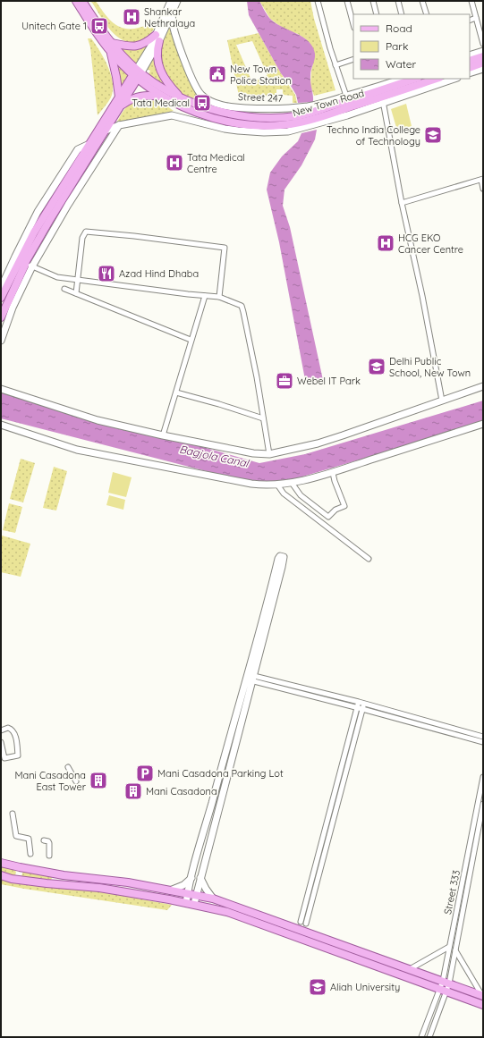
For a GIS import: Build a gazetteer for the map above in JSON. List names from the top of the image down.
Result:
{
  "streets": {
    "main road": ["New Town Road"],
    "street": ["Street 247", "Street 333"]
  },
  "water": ["Bagjola Canal"],
  "places": {
    "hospital": ["Shankar Nethralaya", "Tata Medical Centre", "HCG EKO Cancer Centre"],
    "bus stop": ["Unitech Gate 1", "Tata Medical"],
    "public building": ["New Town Police Station"],
    "school or university": ["Techno India College of Technology", "Delhi Public School, New Town", "Aliah University"],
    "restaurant": ["Azad Hind Dhaba"],
    "office": ["Webel IT Park"],
    "parking": ["Mani Casadona Parking Lot"],
    "building": ["Mani Casadona East Tower", "Mani Casadona"]
  },
  "legend": ["Road", "Park", "Water"]
}
